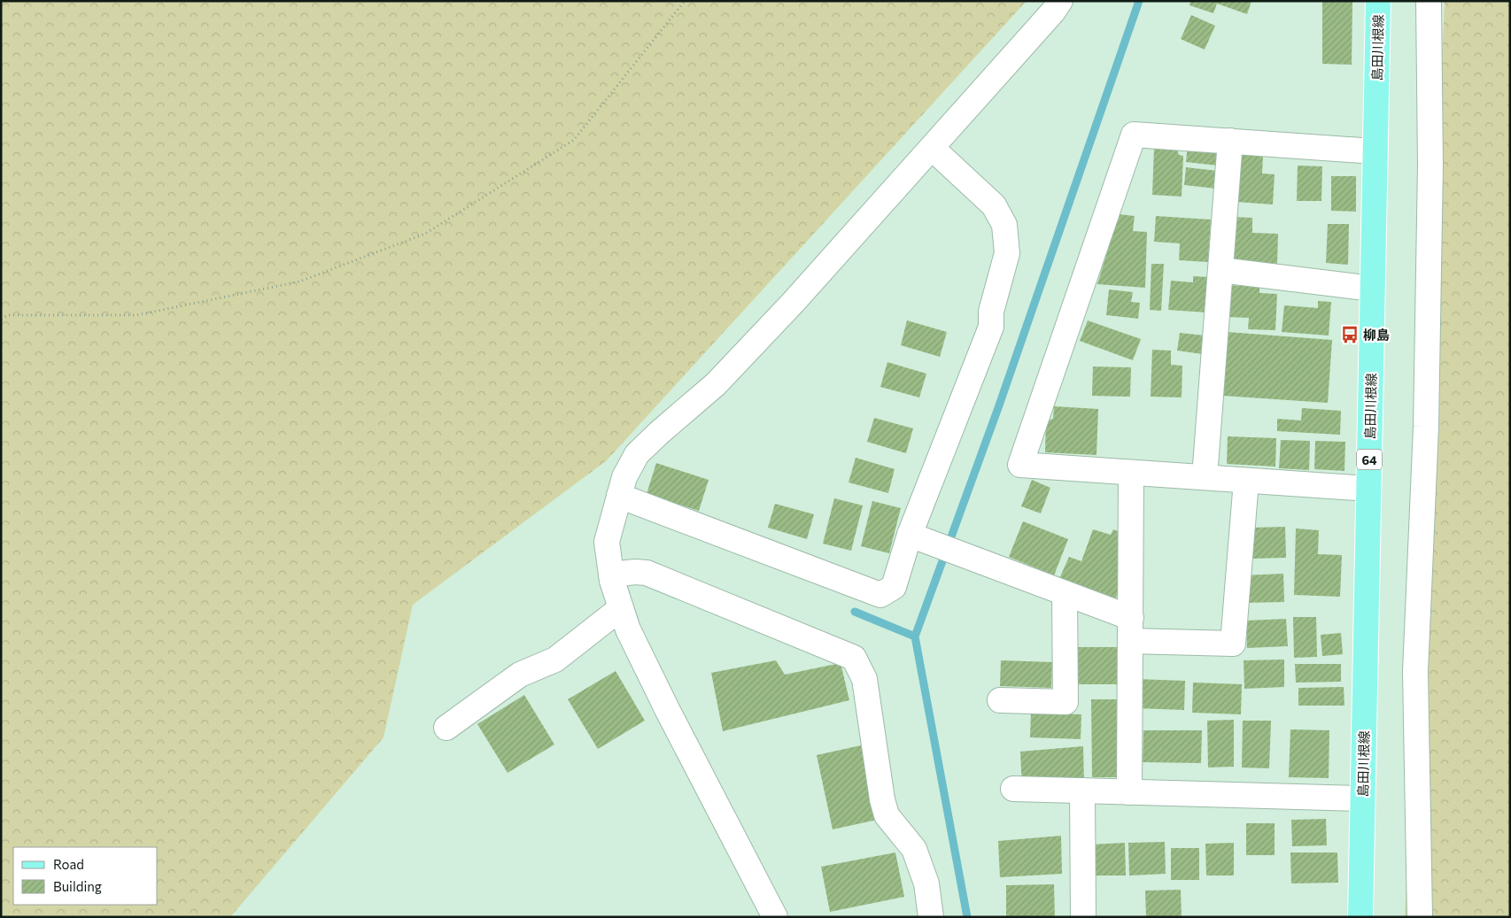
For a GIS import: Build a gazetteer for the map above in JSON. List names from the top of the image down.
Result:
{
  "streets": {
    "main road": ["島田川根線", "64"]
  },
  "places": {
    "bus stop": ["柳島"]
  },
  "legend": ["Road", "Building"]
}
